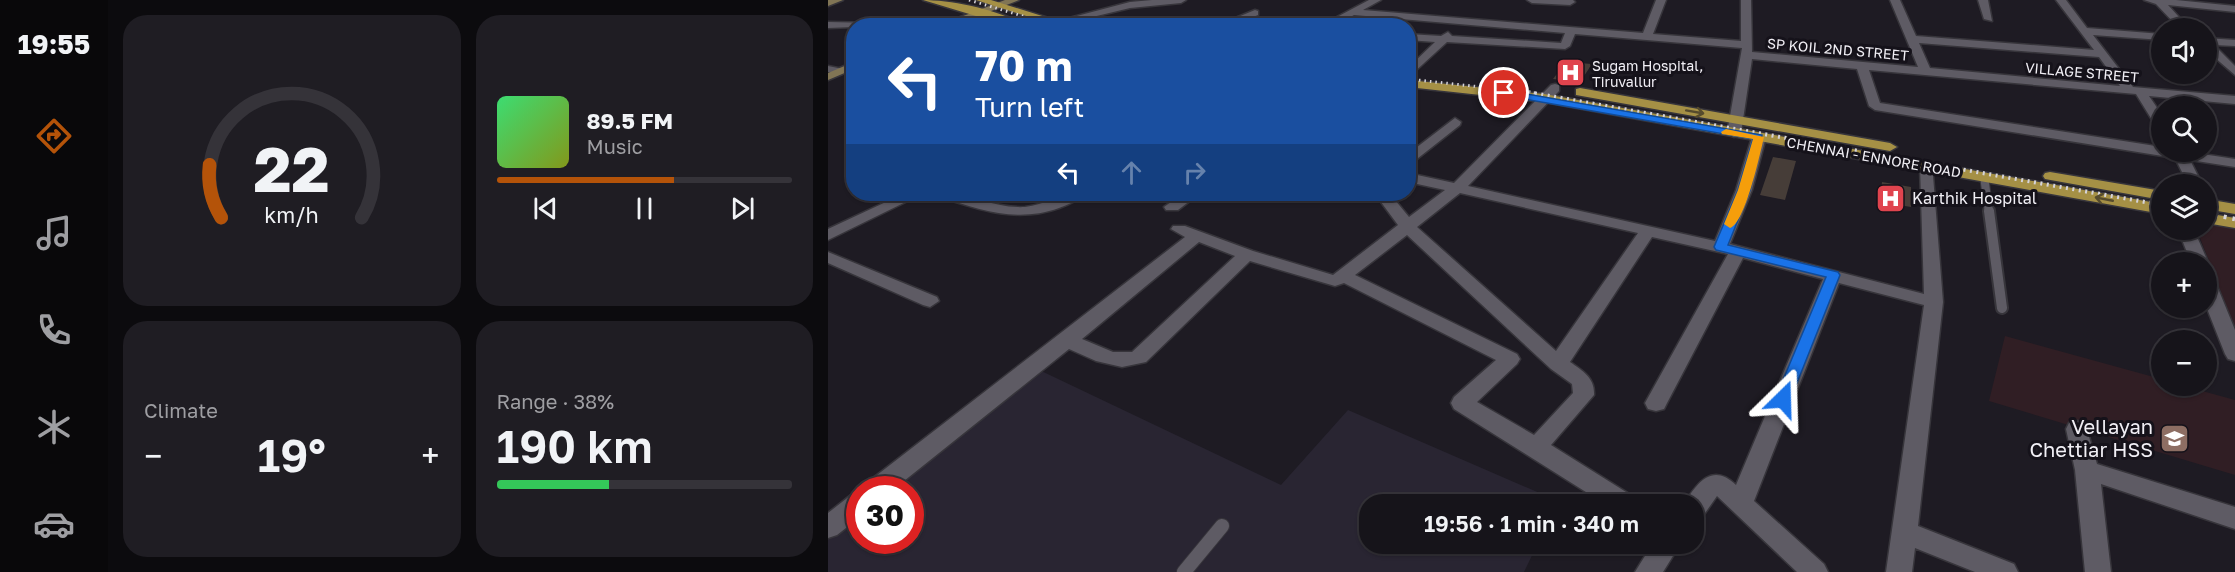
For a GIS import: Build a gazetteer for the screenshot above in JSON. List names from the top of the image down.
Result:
{
  "streets": {
    "main road": ["CHENNAI - ENNORE ROAD"],
    "street": ["SP KOIL 2ND STREET", "VILLAGE STREET"]
  },
  "crossings": [
    ["SP KOIL 2ND STREET", "VILLAGE STREET"]
  ],
  "places": {
    "hospital": ["Sugam Hospital, Tiruvallur", "Karthik Hospital"],
    "school or university": ["Vellayan Chettiar HSS"]
  },
  "page": {
    "tabs": "19:55",
    "map_buttons": ["+", "−"],
    "turn": ["70 m", "Turn left"],
    "song": ["89.5 FM", "Music"],
    "tile": [
      "Climate",
      ["Range · 38%", "190 km"]
    ],
    "heat": ["−", "19°", "+"],
    "limit": "30",
    "trip": "19:56 · 1 min · 340 m",
    "gauge": ["22", "km/h"]
  }
}
